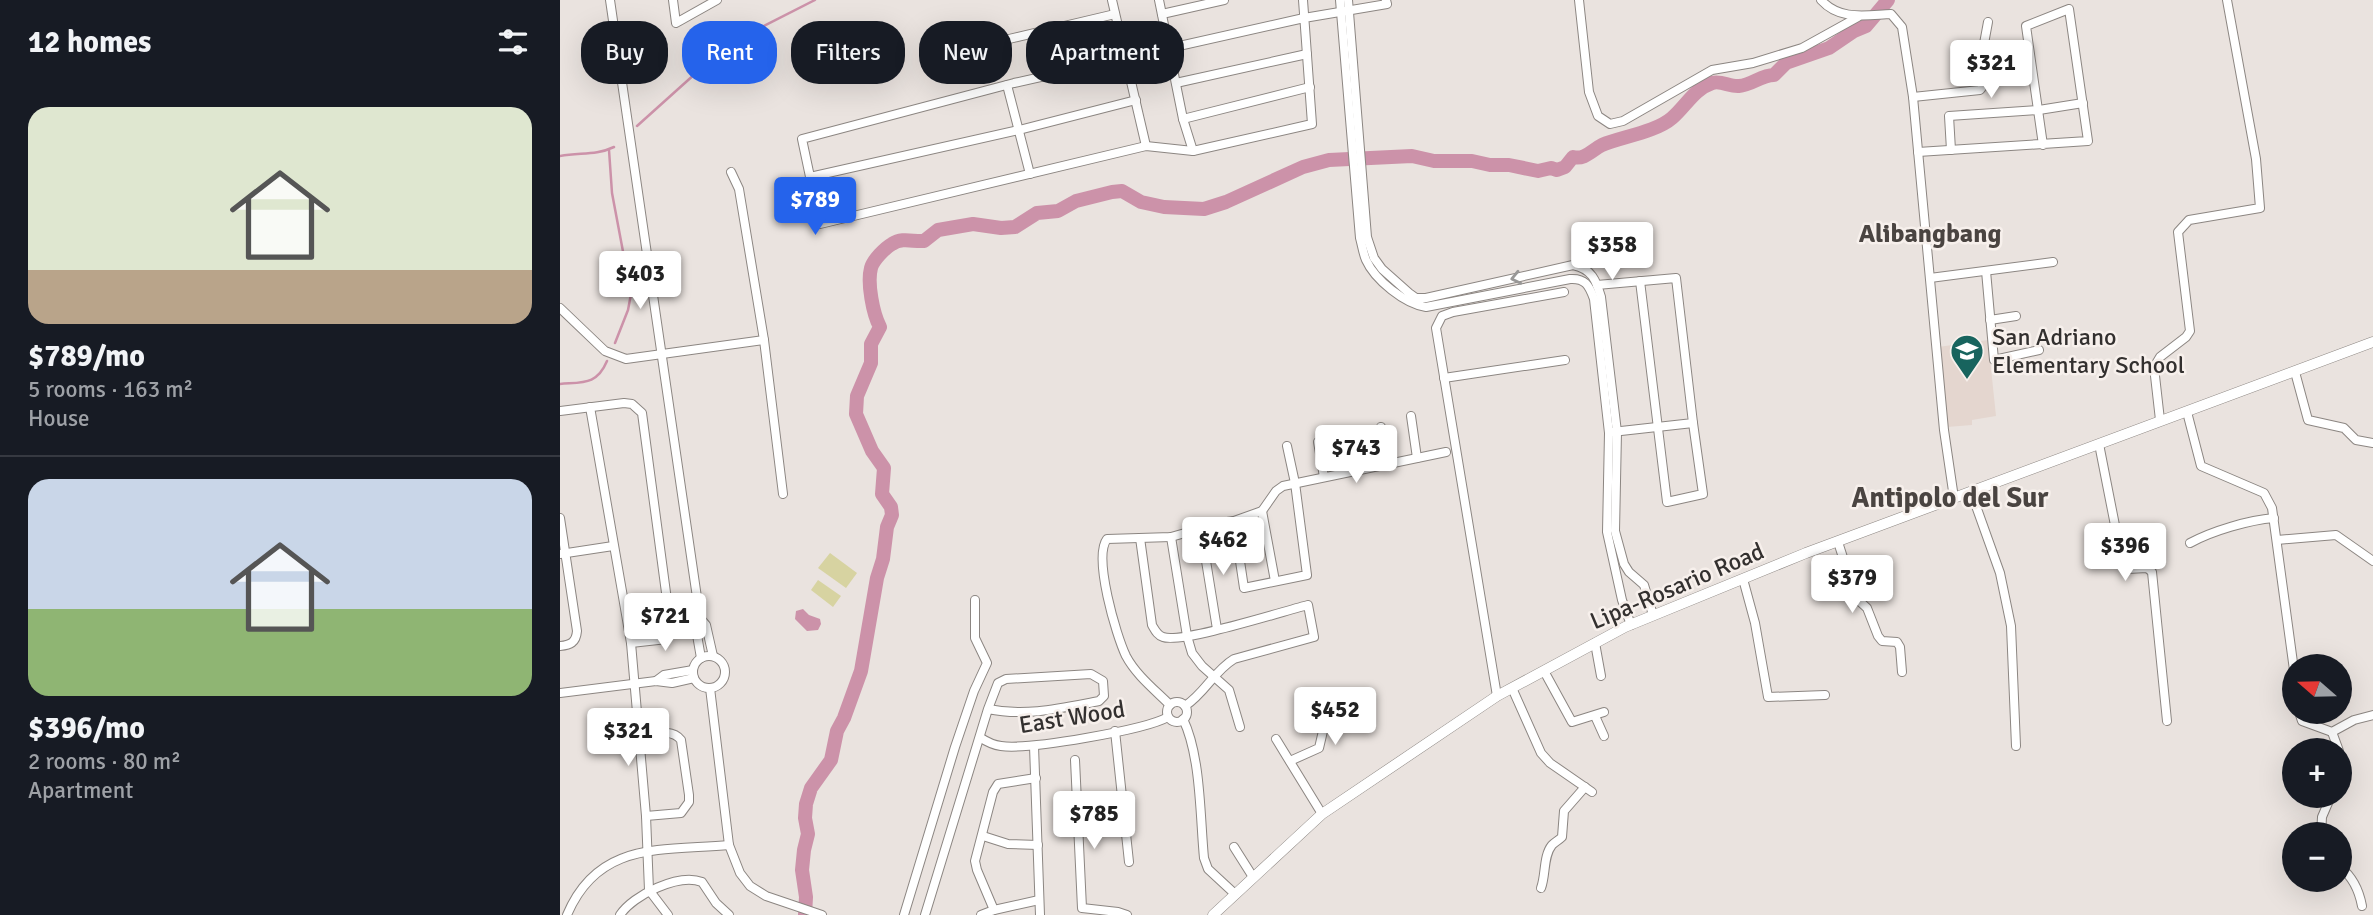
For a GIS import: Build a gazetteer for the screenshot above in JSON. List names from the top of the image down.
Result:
{
  "streets": {
    "main road": ["Lipa-Rosario Road"],
    "street": ["East Wood"]
  },
  "districts": ["Alibangbang", "Antipolo del Sur"],
  "places": {
    "school or university": ["San Adriano Elementary School"]
  },
  "north": "left",
  "page": {
    "heading": "12 homes",
    "chip": [
      "Buy",
      "Rent",
      "Filters",
      "New",
      "Apartment"
    ],
    "price": [
      "$321",
      "$789",
      "$358",
      "$403",
      "$743",
      "$462",
      "$396",
      "$379",
      "$721",
      "$452",
      "$321",
      "$785"
    ],
    "list": [
      {
        "name": "$789/mo",
        "note": "5 rooms · 163 m² · House"
      },
      {
        "name": "$396/mo",
        "note": "2 rooms · 80 m² · Apartment"
      }
    ],
    "map_buttons": ["+", "−"]
  }
}
